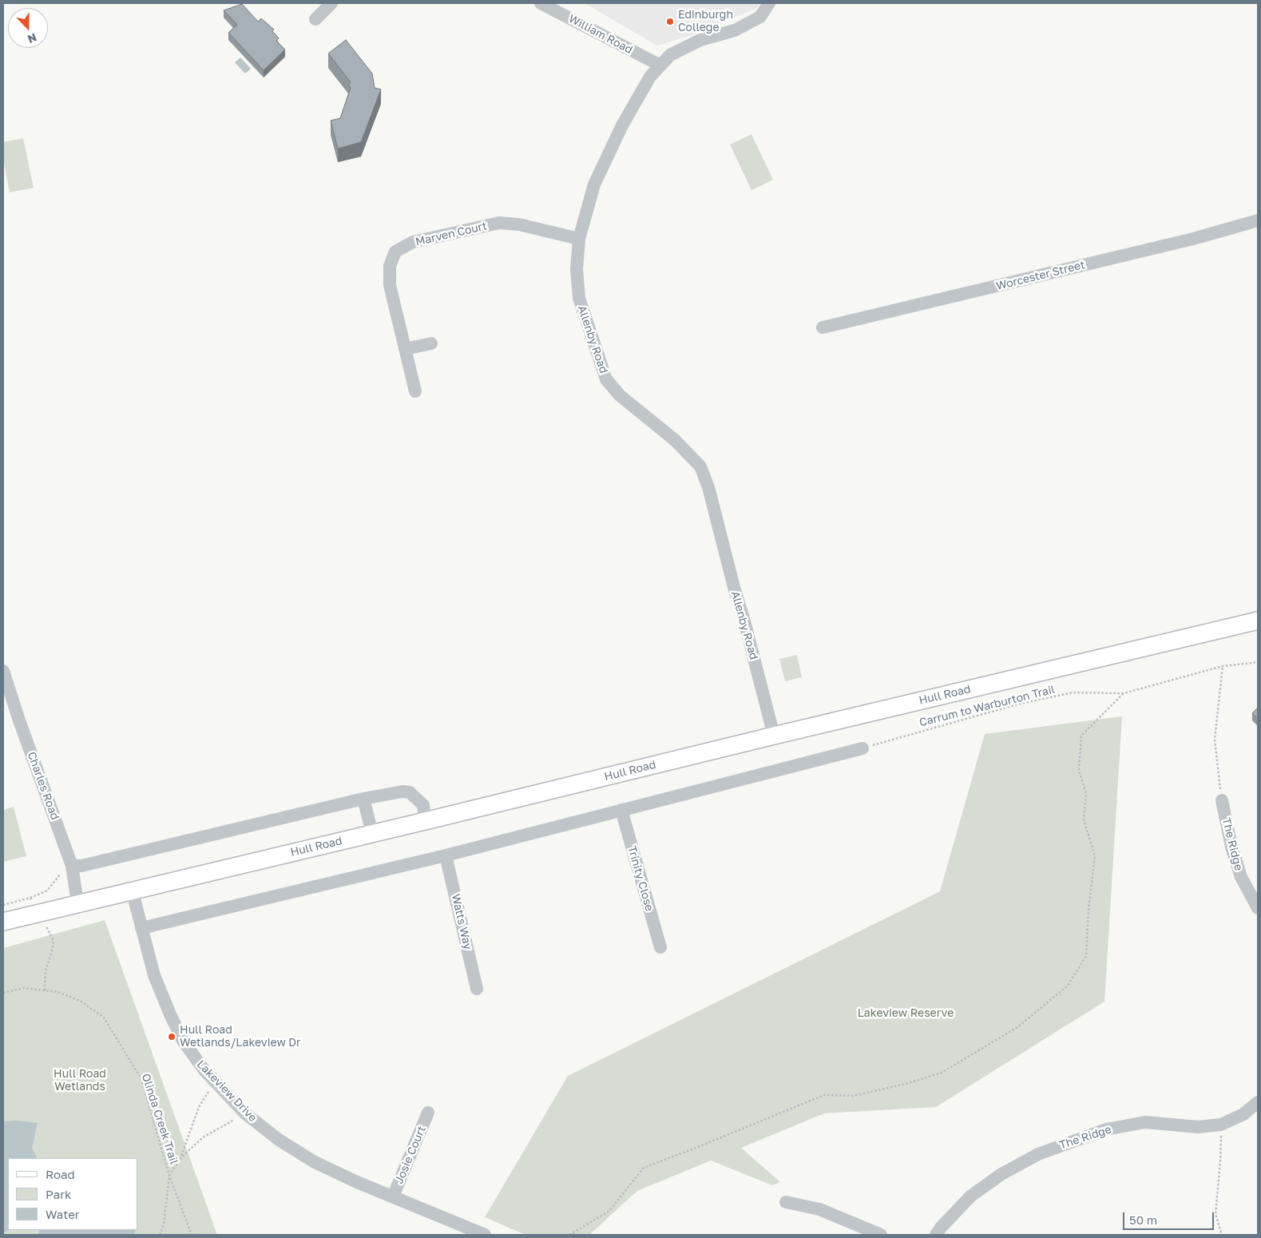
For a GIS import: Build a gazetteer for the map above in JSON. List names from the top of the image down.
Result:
{
  "streets": {
    "main road": ["Hull Road"],
    "street": [
      "William Road",
      "Marven Court",
      "Worcester Street",
      "Allenby Road",
      "Charles Road",
      "The Ridge",
      "Trinity Close",
      "Watts Way",
      "Lakeview Drive",
      "Josie Court"
    ],
    "path": ["Carrum to Warburton Trail", "Olinda Creek Trail"]
  },
  "crossings": [
    ["William Road", "Allenby Road"],
    ["Marven Court", "Allenby Road"],
    ["Allenby Road", "Hull Road"],
    ["Hull Road", "Charles Road"],
    ["Hull Road", "Lakeview Drive"],
    ["Lakeview Drive", "Josie Court"]
  ],
  "parks": ["Lakeview Reserve", "Hull Road Wetlands"],
  "places": ["Edinburgh College", "Hull Road Wetlands/Lakeview Dr"],
  "legend": ["Road", "Park", "Water"],
  "scale_bar": "50 m",
  "north": "bottom"
}
